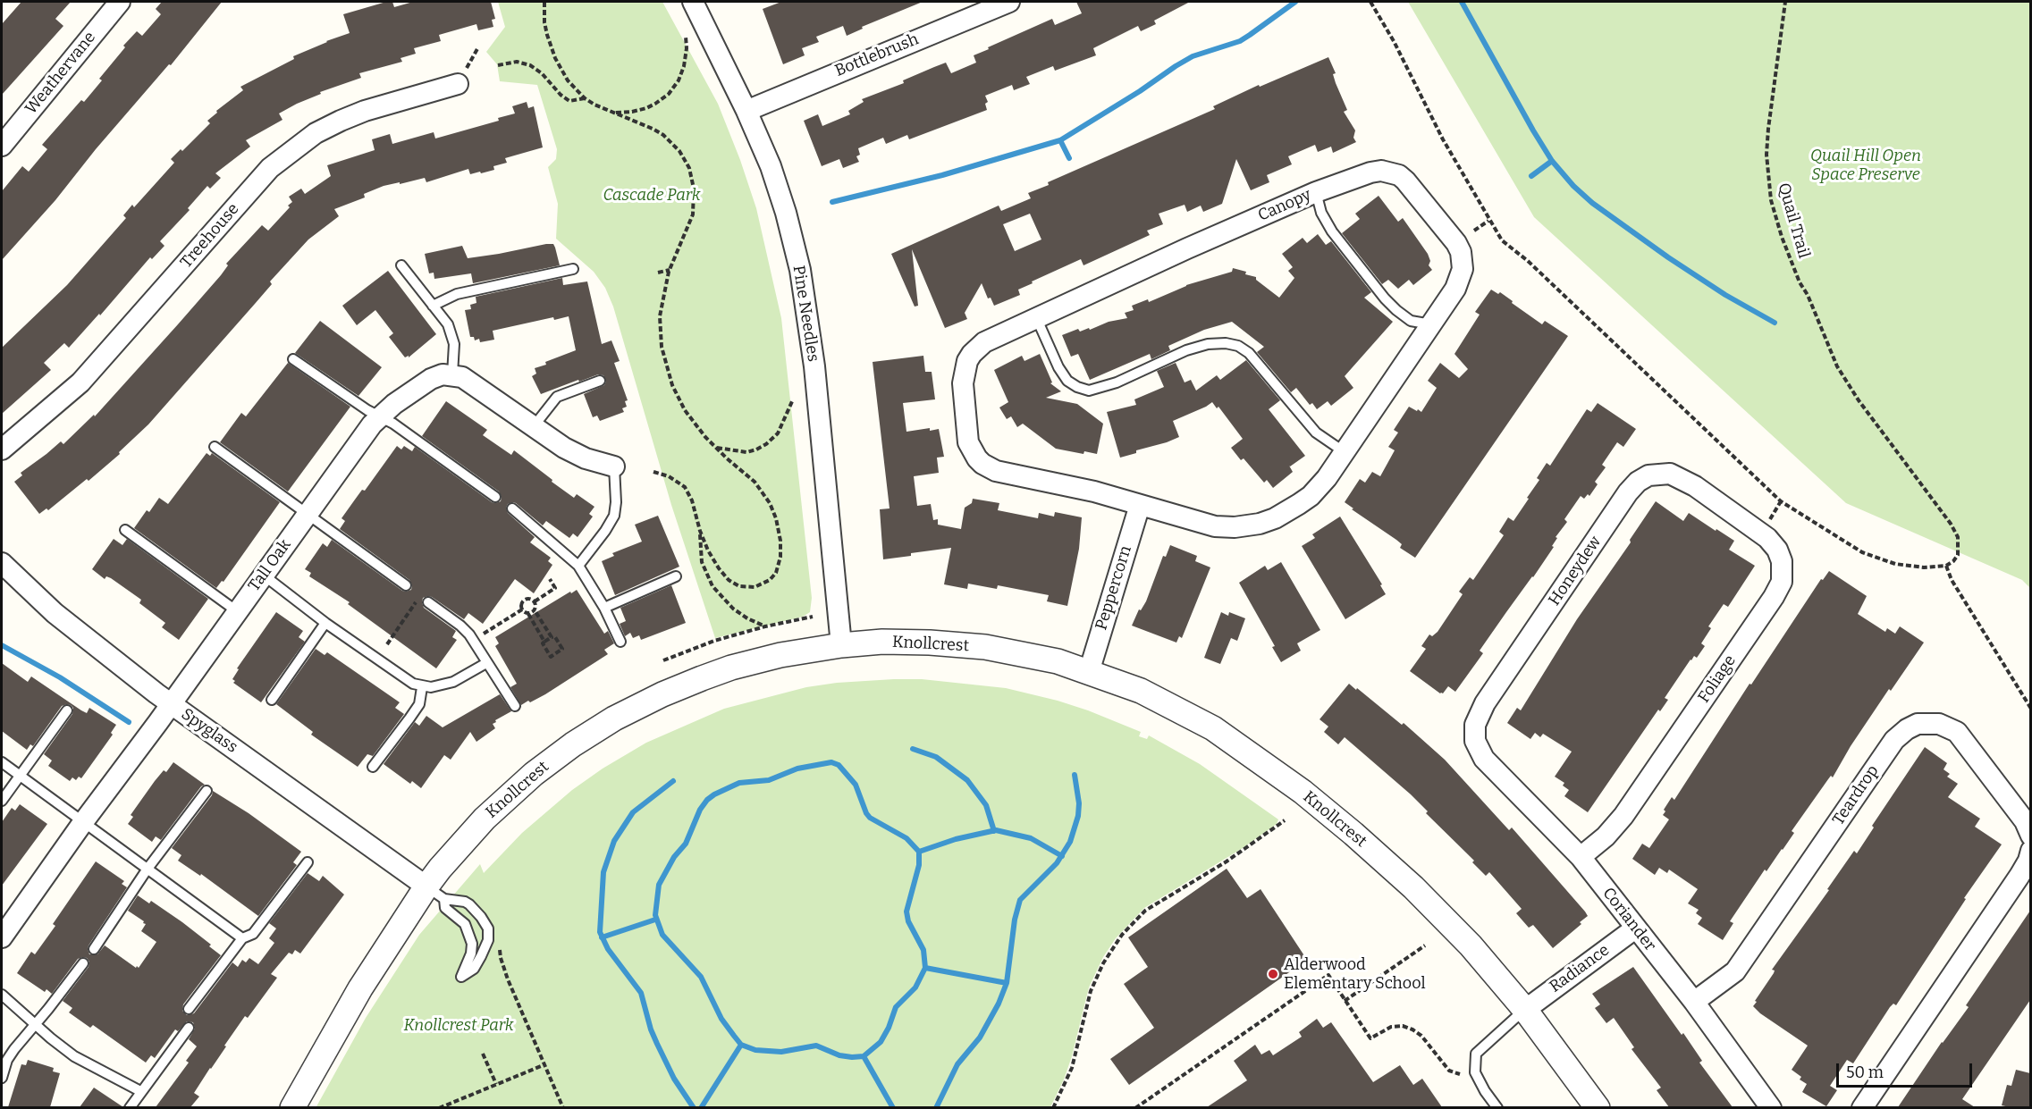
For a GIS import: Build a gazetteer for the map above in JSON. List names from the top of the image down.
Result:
{
  "streets": {
    "street": [
      "Bottlebrush",
      "Weathervane",
      "Canopy",
      "Treehouse",
      "Pine Needles",
      "Tall Oak",
      "Honeydew",
      "Peppercorn",
      "Knollcrest",
      "Foliage",
      "Spyglass",
      "Teardrop",
      "Coriander",
      "Radiance"
    ],
    "path": ["Quail Trail"]
  },
  "crossings": [
    ["Bottlebrush", "Pine Needles"],
    ["Canopy", "Peppercorn"],
    ["Pine Needles", "Knollcrest"],
    ["Tall Oak", "Spyglass"],
    ["Honeydew", "Foliage"],
    ["Honeydew", "Coriander"],
    ["Peppercorn", "Knollcrest"],
    ["Knollcrest", "Spyglass"],
    ["Knollcrest", "Radiance"],
    ["Foliage", "Coriander"],
    ["Teardrop", "Coriander"],
    ["Coriander", "Radiance"]
  ],
  "parks": ["Quail Hill Open Space Preserve", "Cascade Park", "Knollcrest Park"],
  "places": ["Alderwood Elementary School"],
  "scale_bar": "50 m"
}
